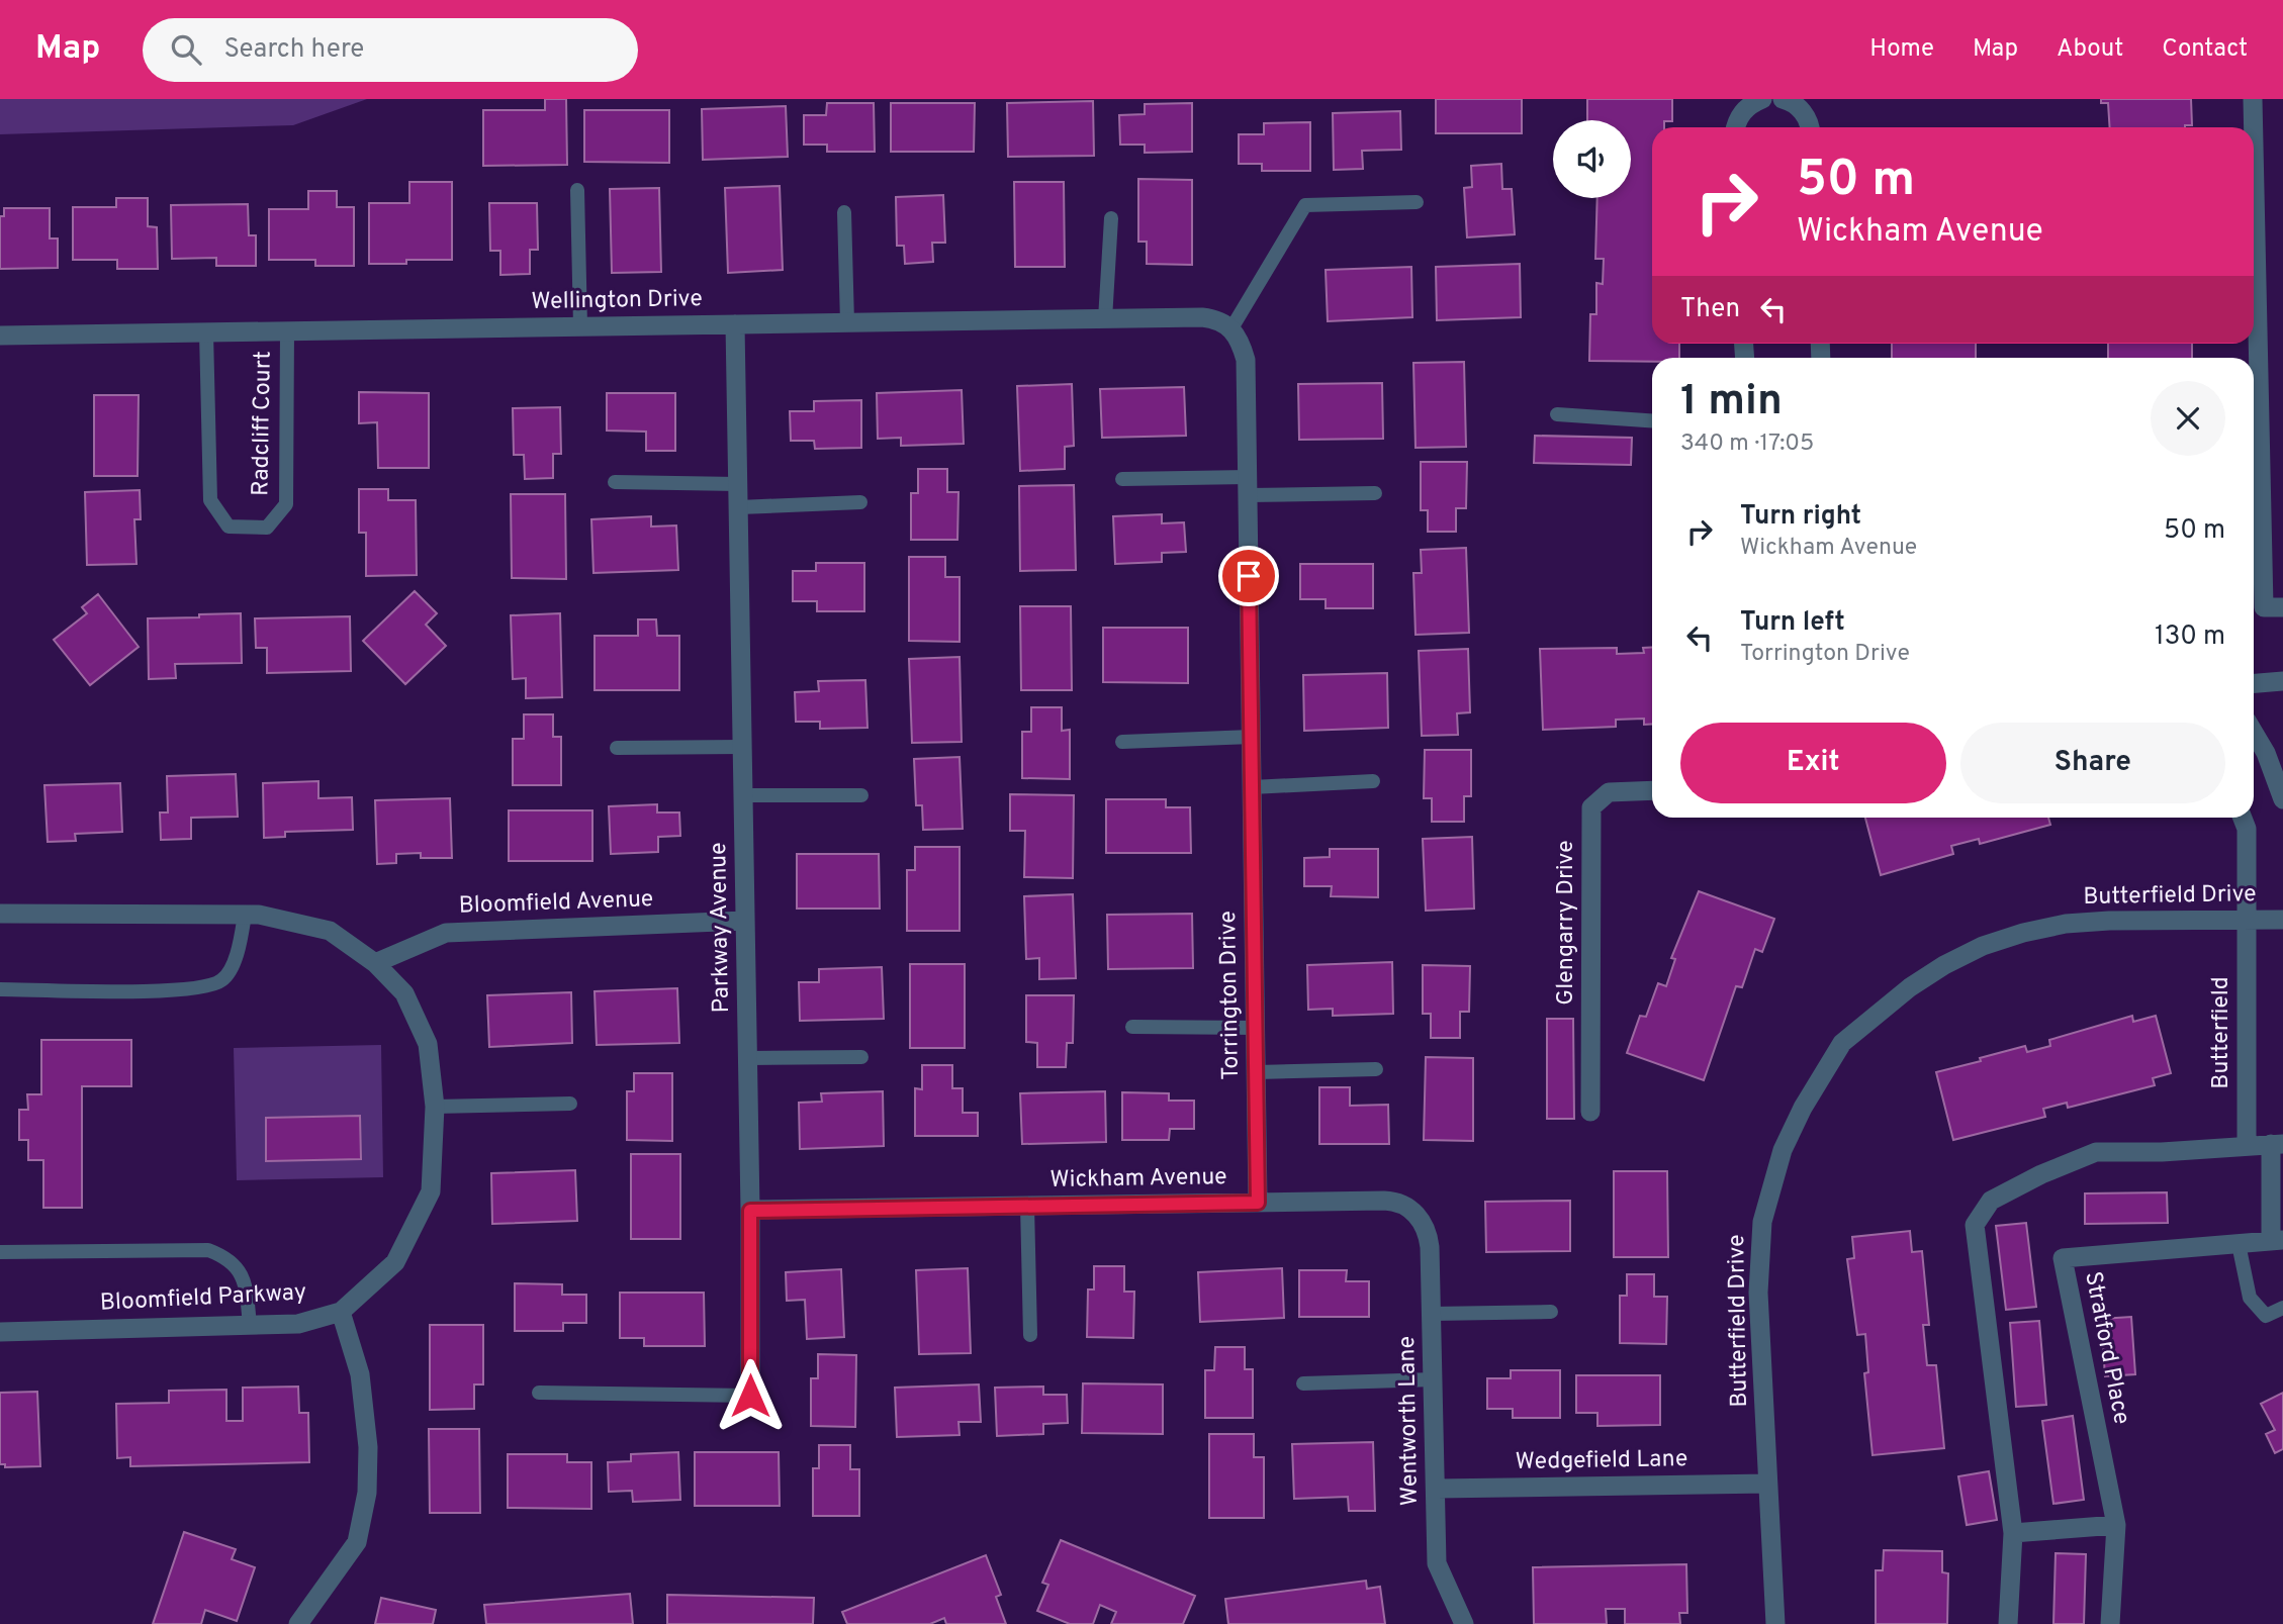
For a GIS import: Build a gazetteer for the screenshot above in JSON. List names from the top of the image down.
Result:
{
  "streets": {
    "street": [
      "Wellington Drive",
      "Butterfield Drive",
      "Bloomfield Avenue",
      "Glengarry Drive",
      "Parkway Avenue",
      "Torrington Drive",
      "Butterfield",
      "Wickham Avenue",
      "Bloomfield Parkway",
      "Stratford Place",
      "Wentworth Lane",
      "Wedgefield Lane"
    ],
    "lane": ["Radcliff Court"]
  },
  "crossings": [
    ["Wellington Drive", "Radcliff Court"],
    ["Wellington Drive", "Parkway Avenue"],
    ["Wellington Drive", "Torrington Drive"],
    ["Butterfield Drive", "Butterfield"],
    ["Butterfield Drive", "Wedgefield Lane"],
    ["Bloomfield Avenue", "Parkway Avenue"],
    ["Bloomfield Avenue", "Bloomfield Parkway"],
    ["Parkway Avenue", "Wickham Avenue"],
    ["Torrington Drive", "Wickham Avenue"],
    ["Wickham Avenue", "Wentworth Lane"],
    ["Wentworth Lane", "Wedgefield Lane"]
  ],
  "page": {
    "header": "Map",
    "search": "Search here",
    "nav": [
      "Home",
      "Map",
      "About",
      "Contact"
    ],
    "turn": ["50 m", "Wickham Avenue"],
    "then": "Then",
    "heading": ["1 min", "340 m · 17:05"],
    "list": [
      {
        "name": "Turn right",
        "note": "Wickham Avenue",
        "value": "50 m"
      },
      {
        "name": "Turn left",
        "note": "Torrington Drive",
        "value": "130 m"
      }
    ],
    "buttons": ["Exit", "Share"]
  }
}
